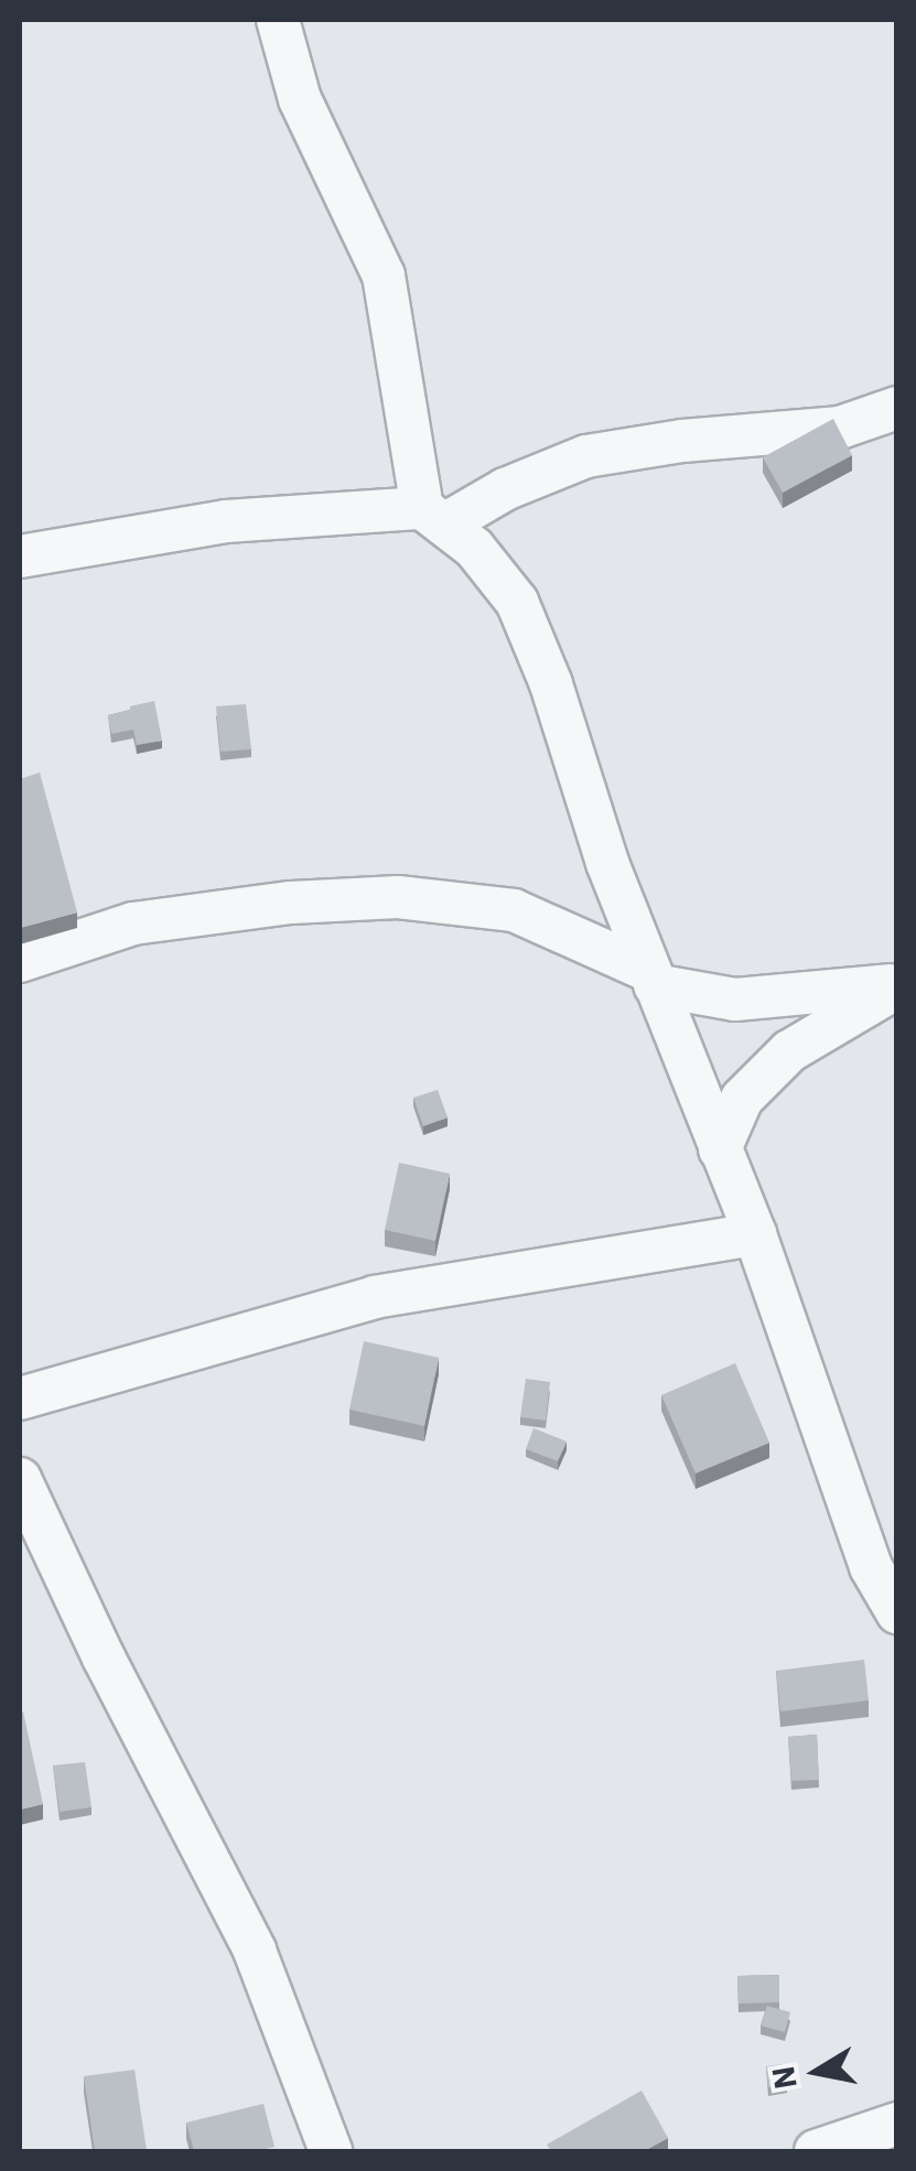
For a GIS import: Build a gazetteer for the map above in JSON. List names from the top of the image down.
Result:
{
  "north": "left"
}
